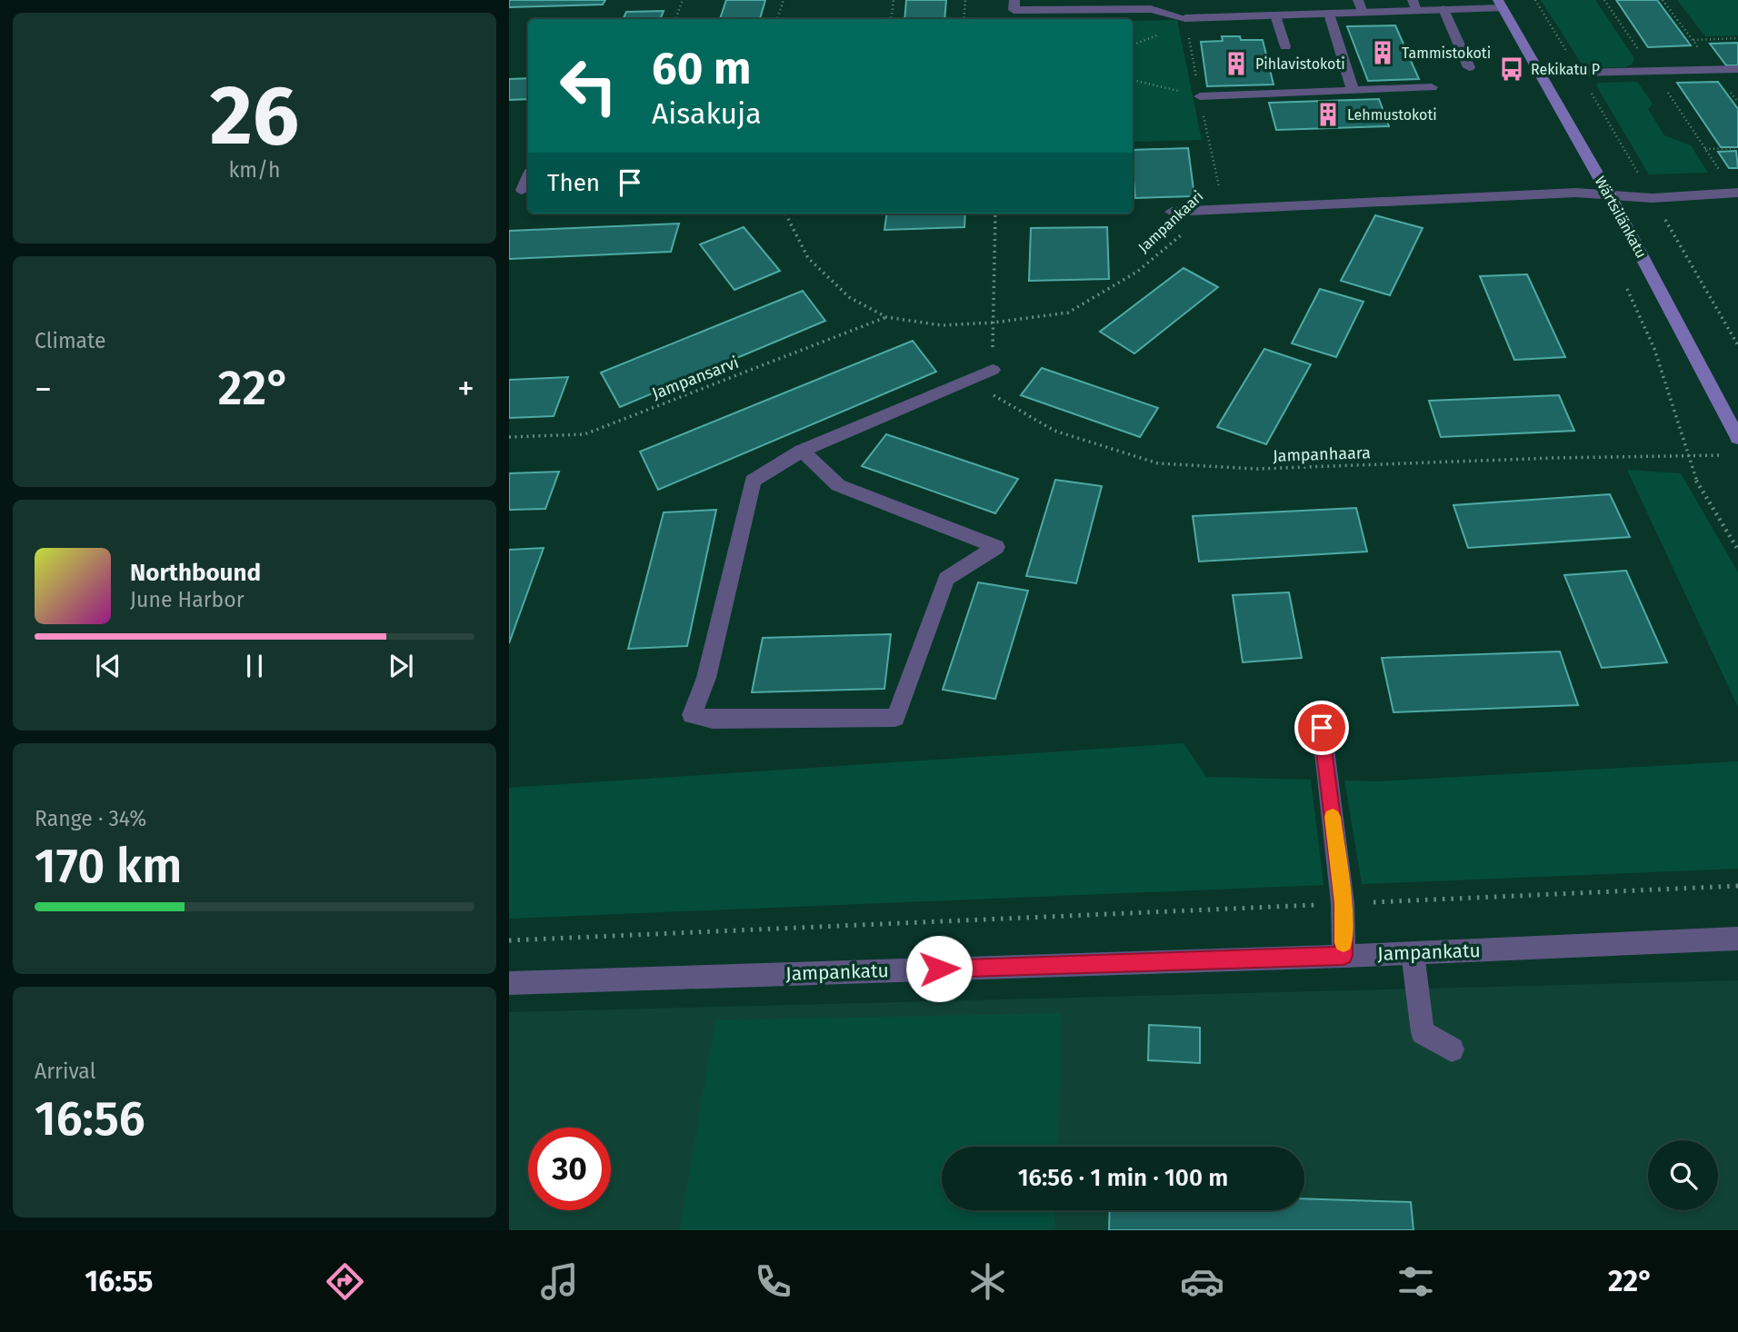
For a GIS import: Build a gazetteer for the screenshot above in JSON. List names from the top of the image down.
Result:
{
  "streets": {
    "street": ["Wärtsilänkatu", "Jampankatu"],
    "path": ["Jampankaari", "Jampansarvi", "Jampanhaara"]
  },
  "crossings": [
    ["Jampankaari", "Jampansarvi"],
    ["Jampankaari", "Jampanhaara"]
  ],
  "places": {
    "building": ["Tammistokoti", "Pihlavistokoti", "Lehmustokoti"],
    "bus stop": ["Rekikatu P"]
  },
  "page": {
    "tile": [
      ["26", "km/h"],
      "Climate",
      ["Range · 34%", "170 km"],
      ["Arrival", "16:56"]
    ],
    "turn": ["60 m", "Aisakuja"],
    "then": "Then",
    "heat": ["−", "22°", "+"],
    "song": ["Northbound", "June Harbor"],
    "limit": "30",
    "trip": "16:56 · 1 min · 100 m",
    "tabs": ["16:55", "22°"]
  }
}
